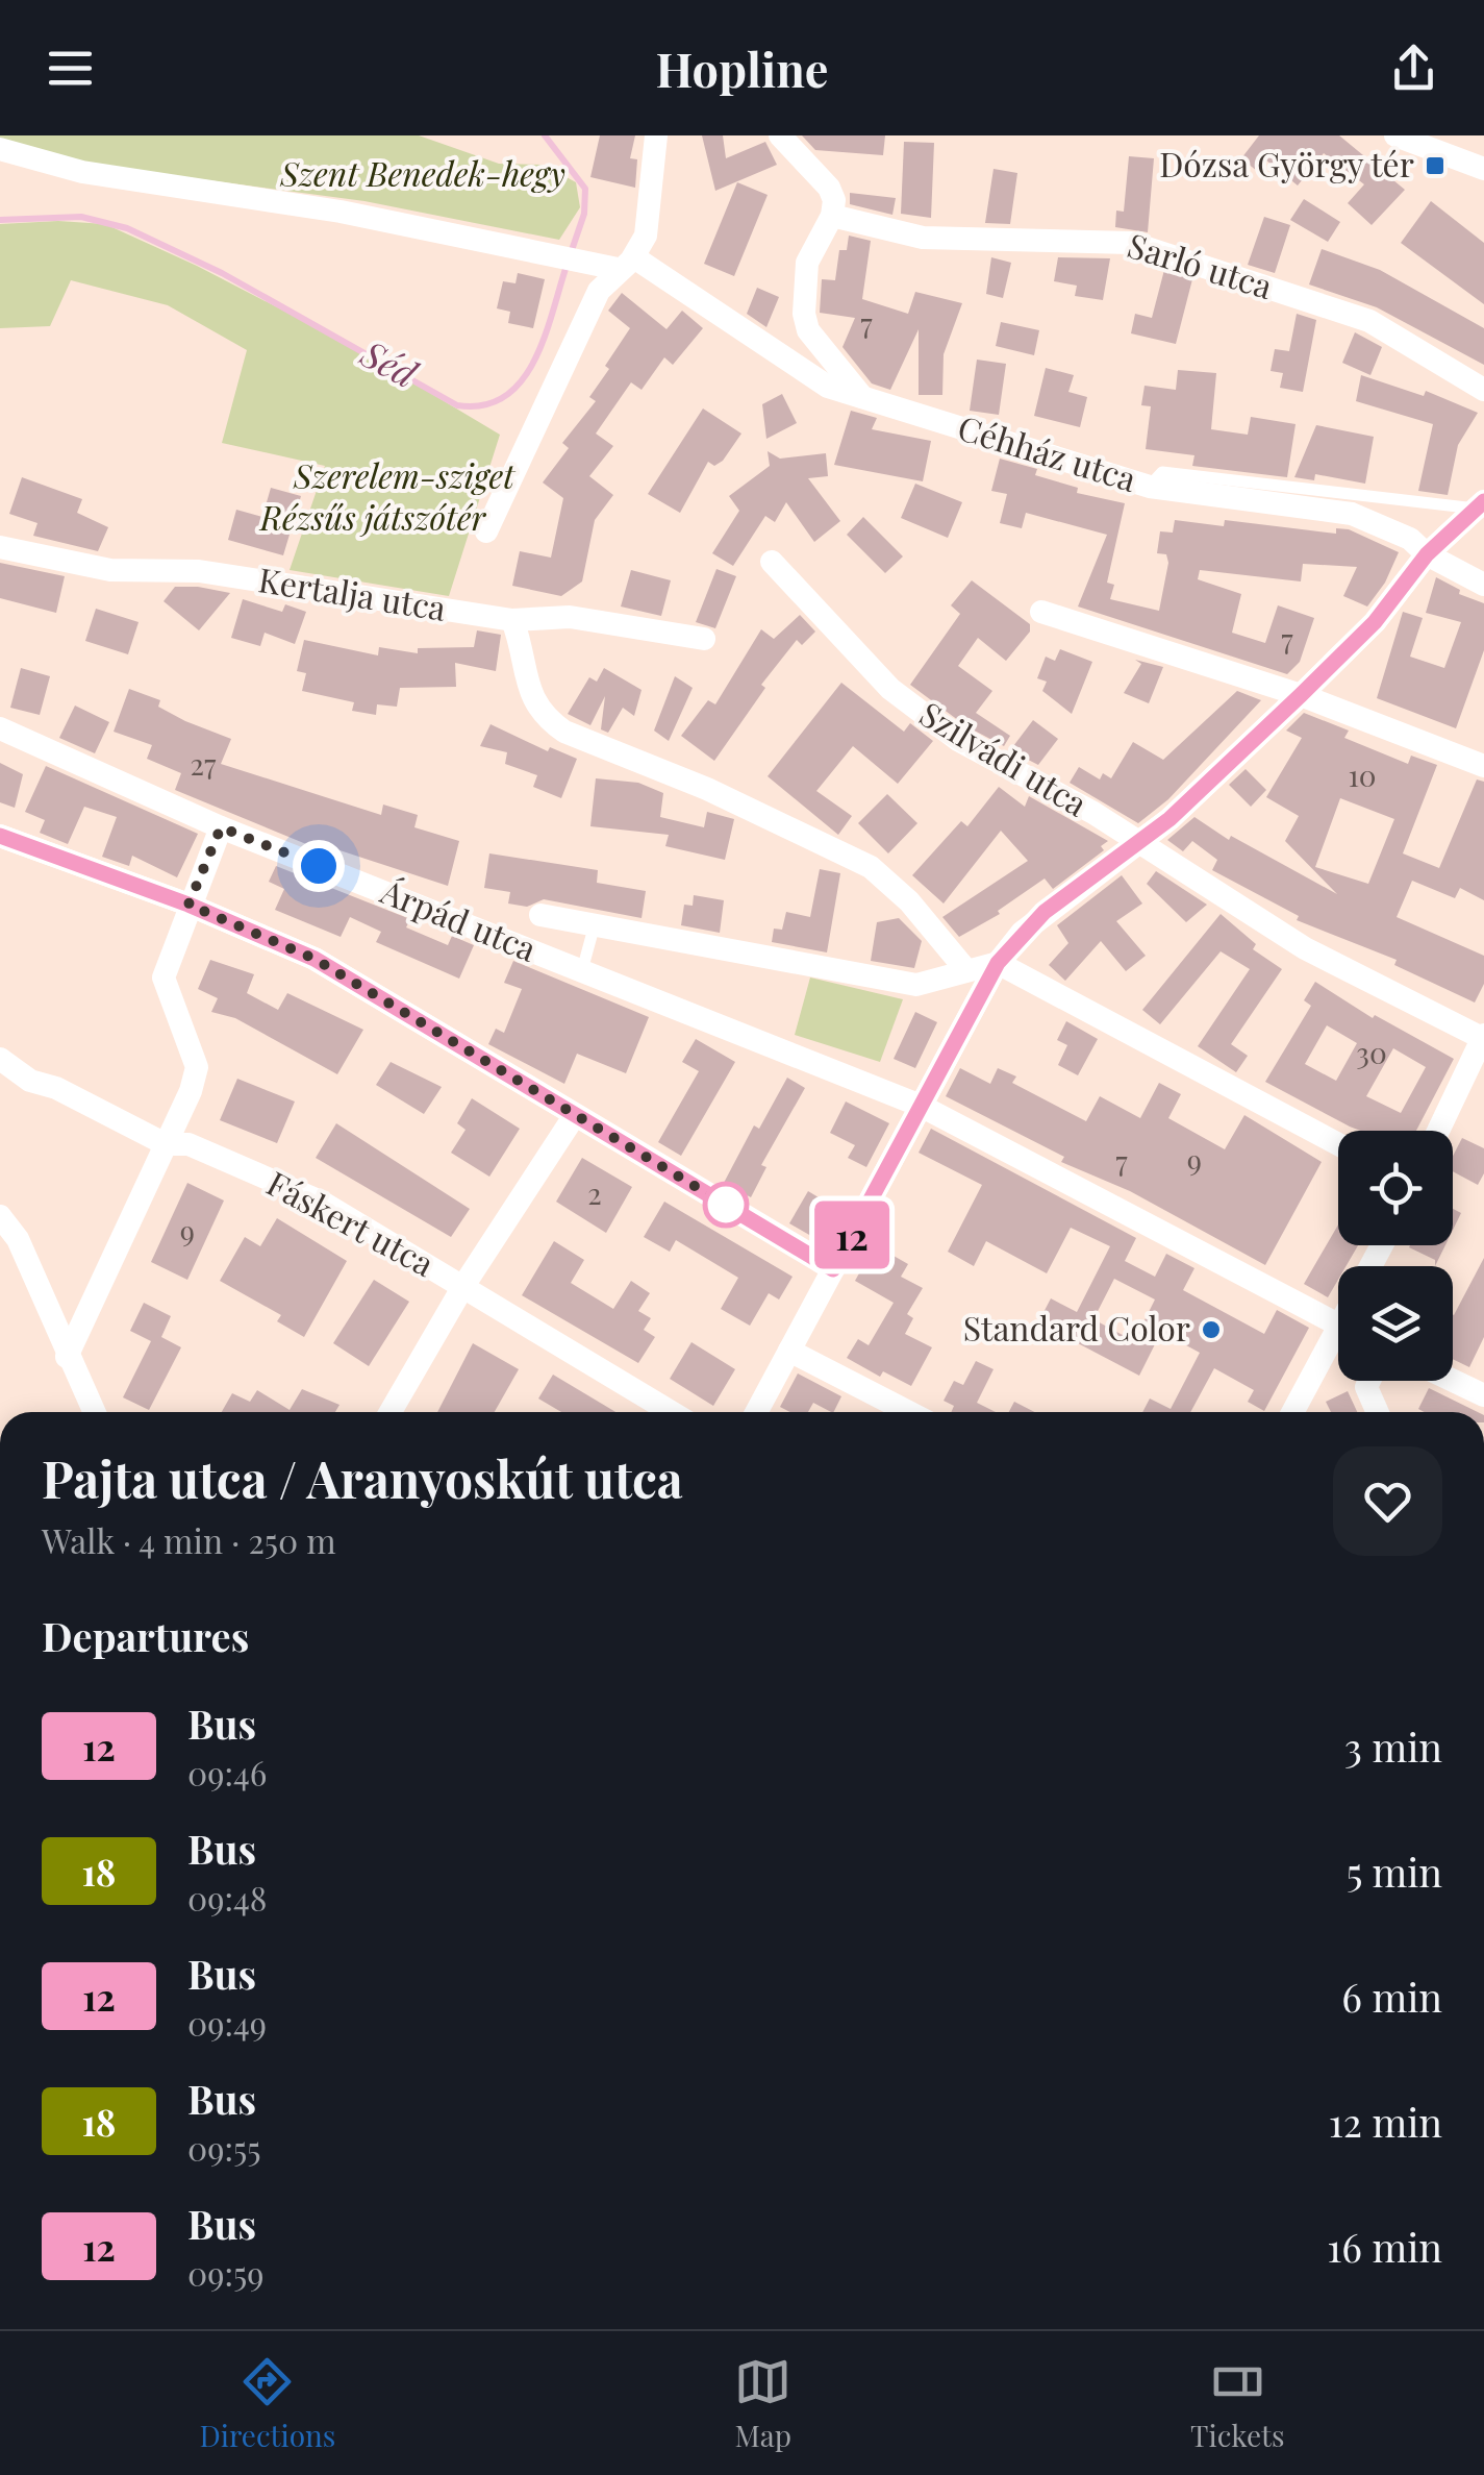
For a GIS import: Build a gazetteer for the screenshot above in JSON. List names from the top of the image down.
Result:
{
  "streets": {
    "street": [
      "Sarló utca",
      "Céhház utca",
      "Kertalja utca",
      "Szilvádi utca",
      "Árpád utca",
      "Fáskert utca"
    ]
  },
  "water": ["Séd"],
  "parks": ["Szent Benedek-hegy", "Szerelem-sziget", "Rézsűs játszótér"],
  "places": {
    "transit": ["Dózsa György tér"],
    "other": ["Standard Color"]
  },
  "lines": ["bus line 12"],
  "house_numbers": [
    "7",
    "7",
    "27",
    "10",
    "30",
    "9",
    "7",
    "2",
    "9"
  ],
  "page": {
    "header": "Hopline",
    "on_map": "12",
    "heading": [
      ["Pajta utca / Aranyoskút utca", "Walk · 4 min · 250 m"],
      "Departures"
    ],
    "list": [
      {
        "mark": "12",
        "name": "Bus",
        "note": "09:46",
        "value": "3 min"
      },
      {
        "mark": "18",
        "name": "Bus",
        "note": "09:48",
        "value": "5 min"
      },
      {
        "mark": "12",
        "name": "Bus",
        "note": "09:49",
        "value": "6 min"
      },
      {
        "mark": "18",
        "name": "Bus",
        "note": "09:55",
        "value": "12 min"
      },
      {
        "mark": "12",
        "name": "Bus",
        "note": "09:59",
        "value": "16 min"
      }
    ],
    "tabs": ["Directions", "Map", "Tickets"]
  }
}
